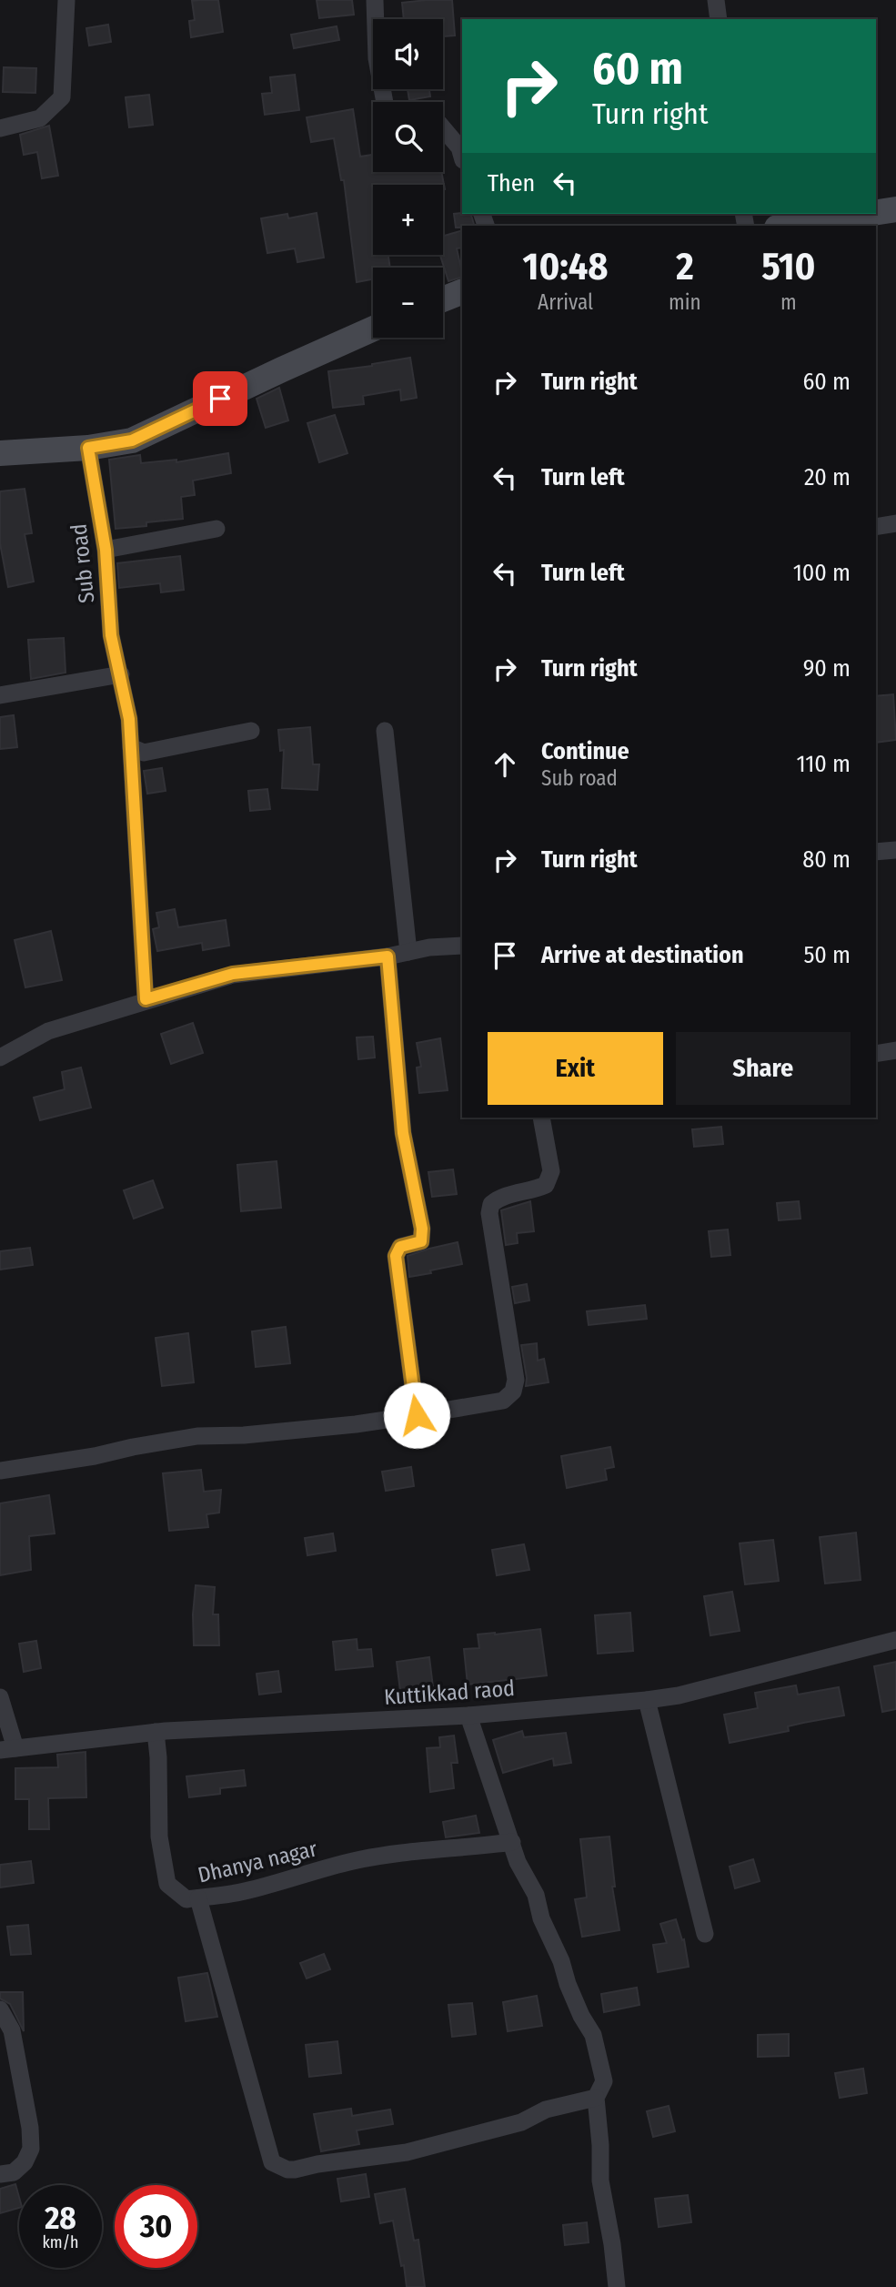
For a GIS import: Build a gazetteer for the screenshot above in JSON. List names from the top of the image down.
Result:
{
  "streets": {
    "street": ["Sub road", "Kuttikkad raod", "Dhanya nagar"]
  },
  "crossings": [
    ["Kuttikkad raod", "Dhanya nagar"]
  ],
  "page": {
    "map_buttons": ["+", "−"],
    "turn": ["60 m", "Turn right"],
    "then": "Then",
    "eta": [
      "10:48",
      "Arrival",
      "2",
      "min",
      "510",
      "m"
    ],
    "list": [
      {
        "name": "Turn right",
        "value": "60 m"
      },
      {
        "name": "Turn left",
        "value": "20 m"
      },
      {
        "name": "Turn left",
        "value": "100 m"
      },
      {
        "name": "Turn right",
        "value": "90 m"
      },
      {
        "name": "Continue",
        "note": "Sub road",
        "value": "110 m"
      },
      {
        "name": "Turn right",
        "value": "80 m"
      },
      {
        "name": "Arrive at destination",
        "value": "50 m"
      }
    ],
    "buttons": ["Exit", "Share"],
    "speed": "28 km/h",
    "limit": "30"
  }
}
